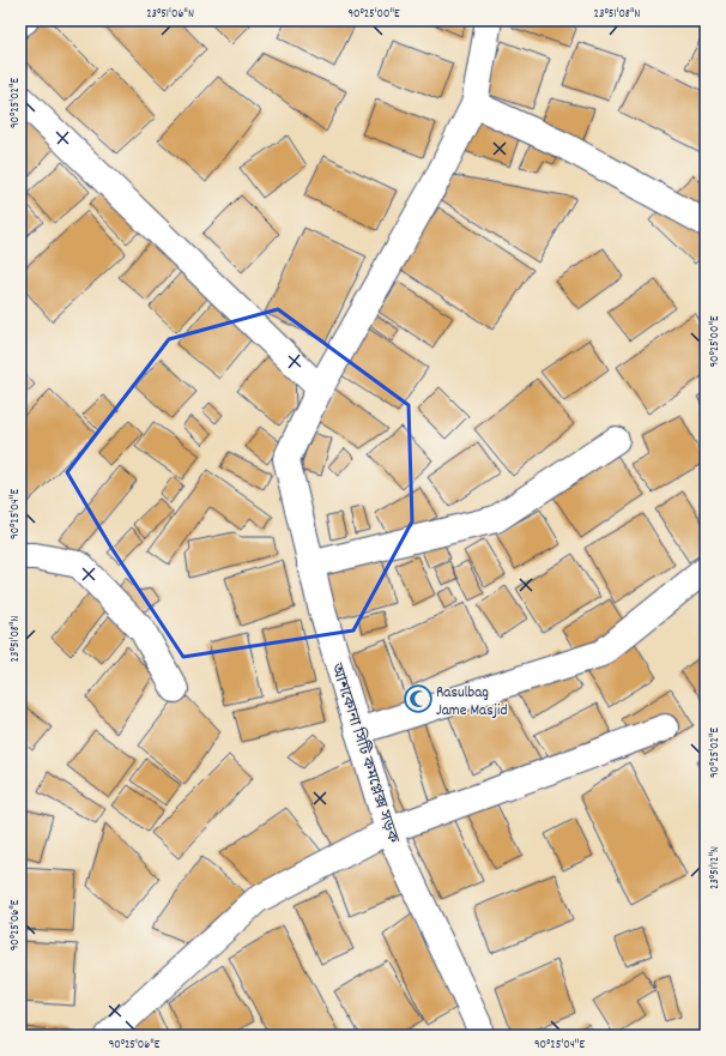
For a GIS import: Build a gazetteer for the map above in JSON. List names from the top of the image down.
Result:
{
  "streets": {
    "street": ["আশকোনা সিটি কমপ্লেক্স সড়ক"]
  },
  "places": {
    "mosque": ["Rasulbag Jame Masjid"]
  },
  "coordinates": [
    "23°51'06\"N",
    "90°25'00\"E",
    "23°51'08\"N",
    "90°25'02\"E",
    "90°25'04\"E",
    "23°51'12\"N",
    "90°25'06\"E"
  ]
}
